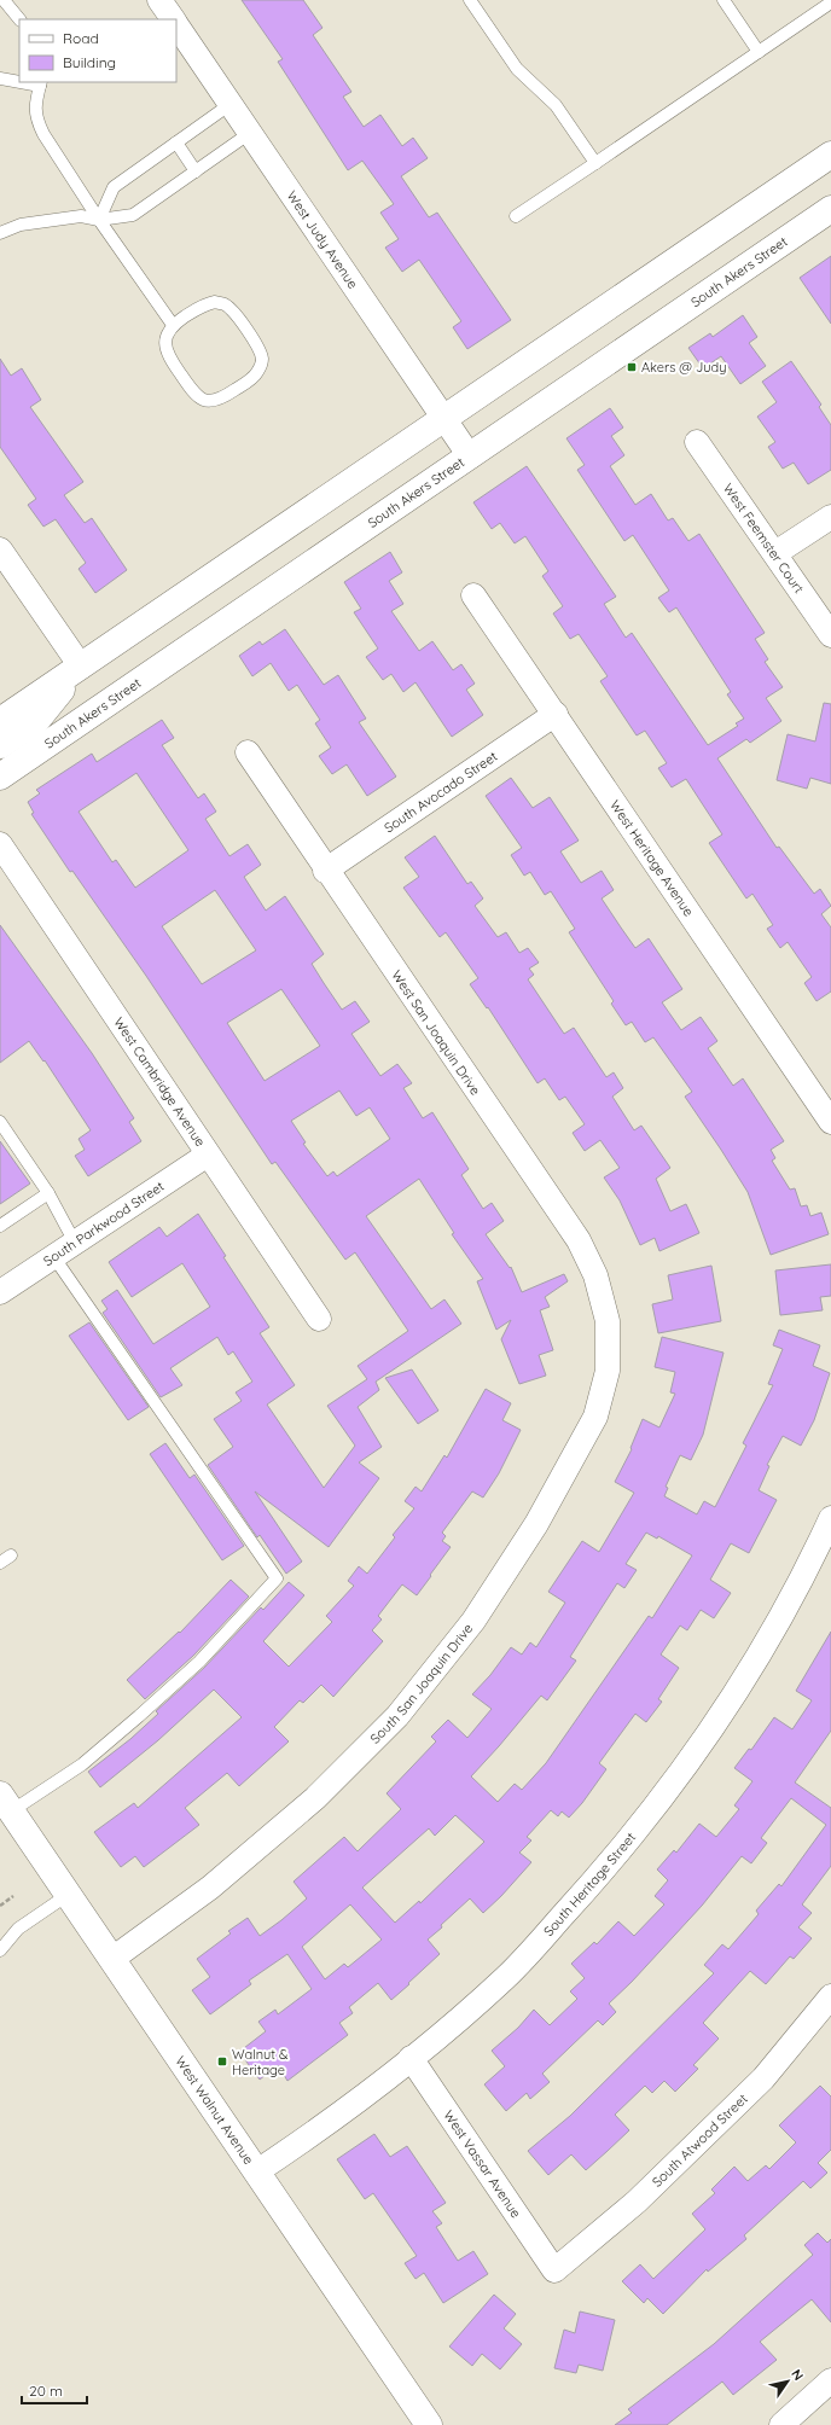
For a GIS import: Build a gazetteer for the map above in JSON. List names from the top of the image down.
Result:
{
  "streets": {
    "main road": ["South Akers Street", "West Walnut Avenue"],
    "street": [
      "West Judy Avenue",
      "West Feemster Court",
      "South Avocado Street",
      "West Heritage Avenue",
      "West San Joaquin Drive",
      "West Cambridge Avenue",
      "South Parkwood Street",
      "South San Joaquin Drive",
      "South Heritage Street",
      "South Atwood Street",
      "West Vassar Avenue"
    ]
  },
  "crossings": [
    ["West Judy Avenue", "South Akers Street"],
    ["South Avocado Street", "West Heritage Avenue"],
    ["South Avocado Street", "West San Joaquin Drive"],
    ["West San Joaquin Drive", "South San Joaquin Drive"],
    ["West Cambridge Avenue", "South Parkwood Street"],
    ["South San Joaquin Drive", "West Walnut Avenue"],
    ["South Heritage Street", "West Walnut Avenue"],
    ["South Heritage Street", "West Vassar Avenue"],
    ["South Atwood Street", "West Vassar Avenue"]
  ],
  "places": {
    "transit": ["Akers @ Judy", "Walnut & Heritage"]
  },
  "legend": ["Road", "Building"],
  "scale_bar": "20 m",
  "north": "top right"
}
